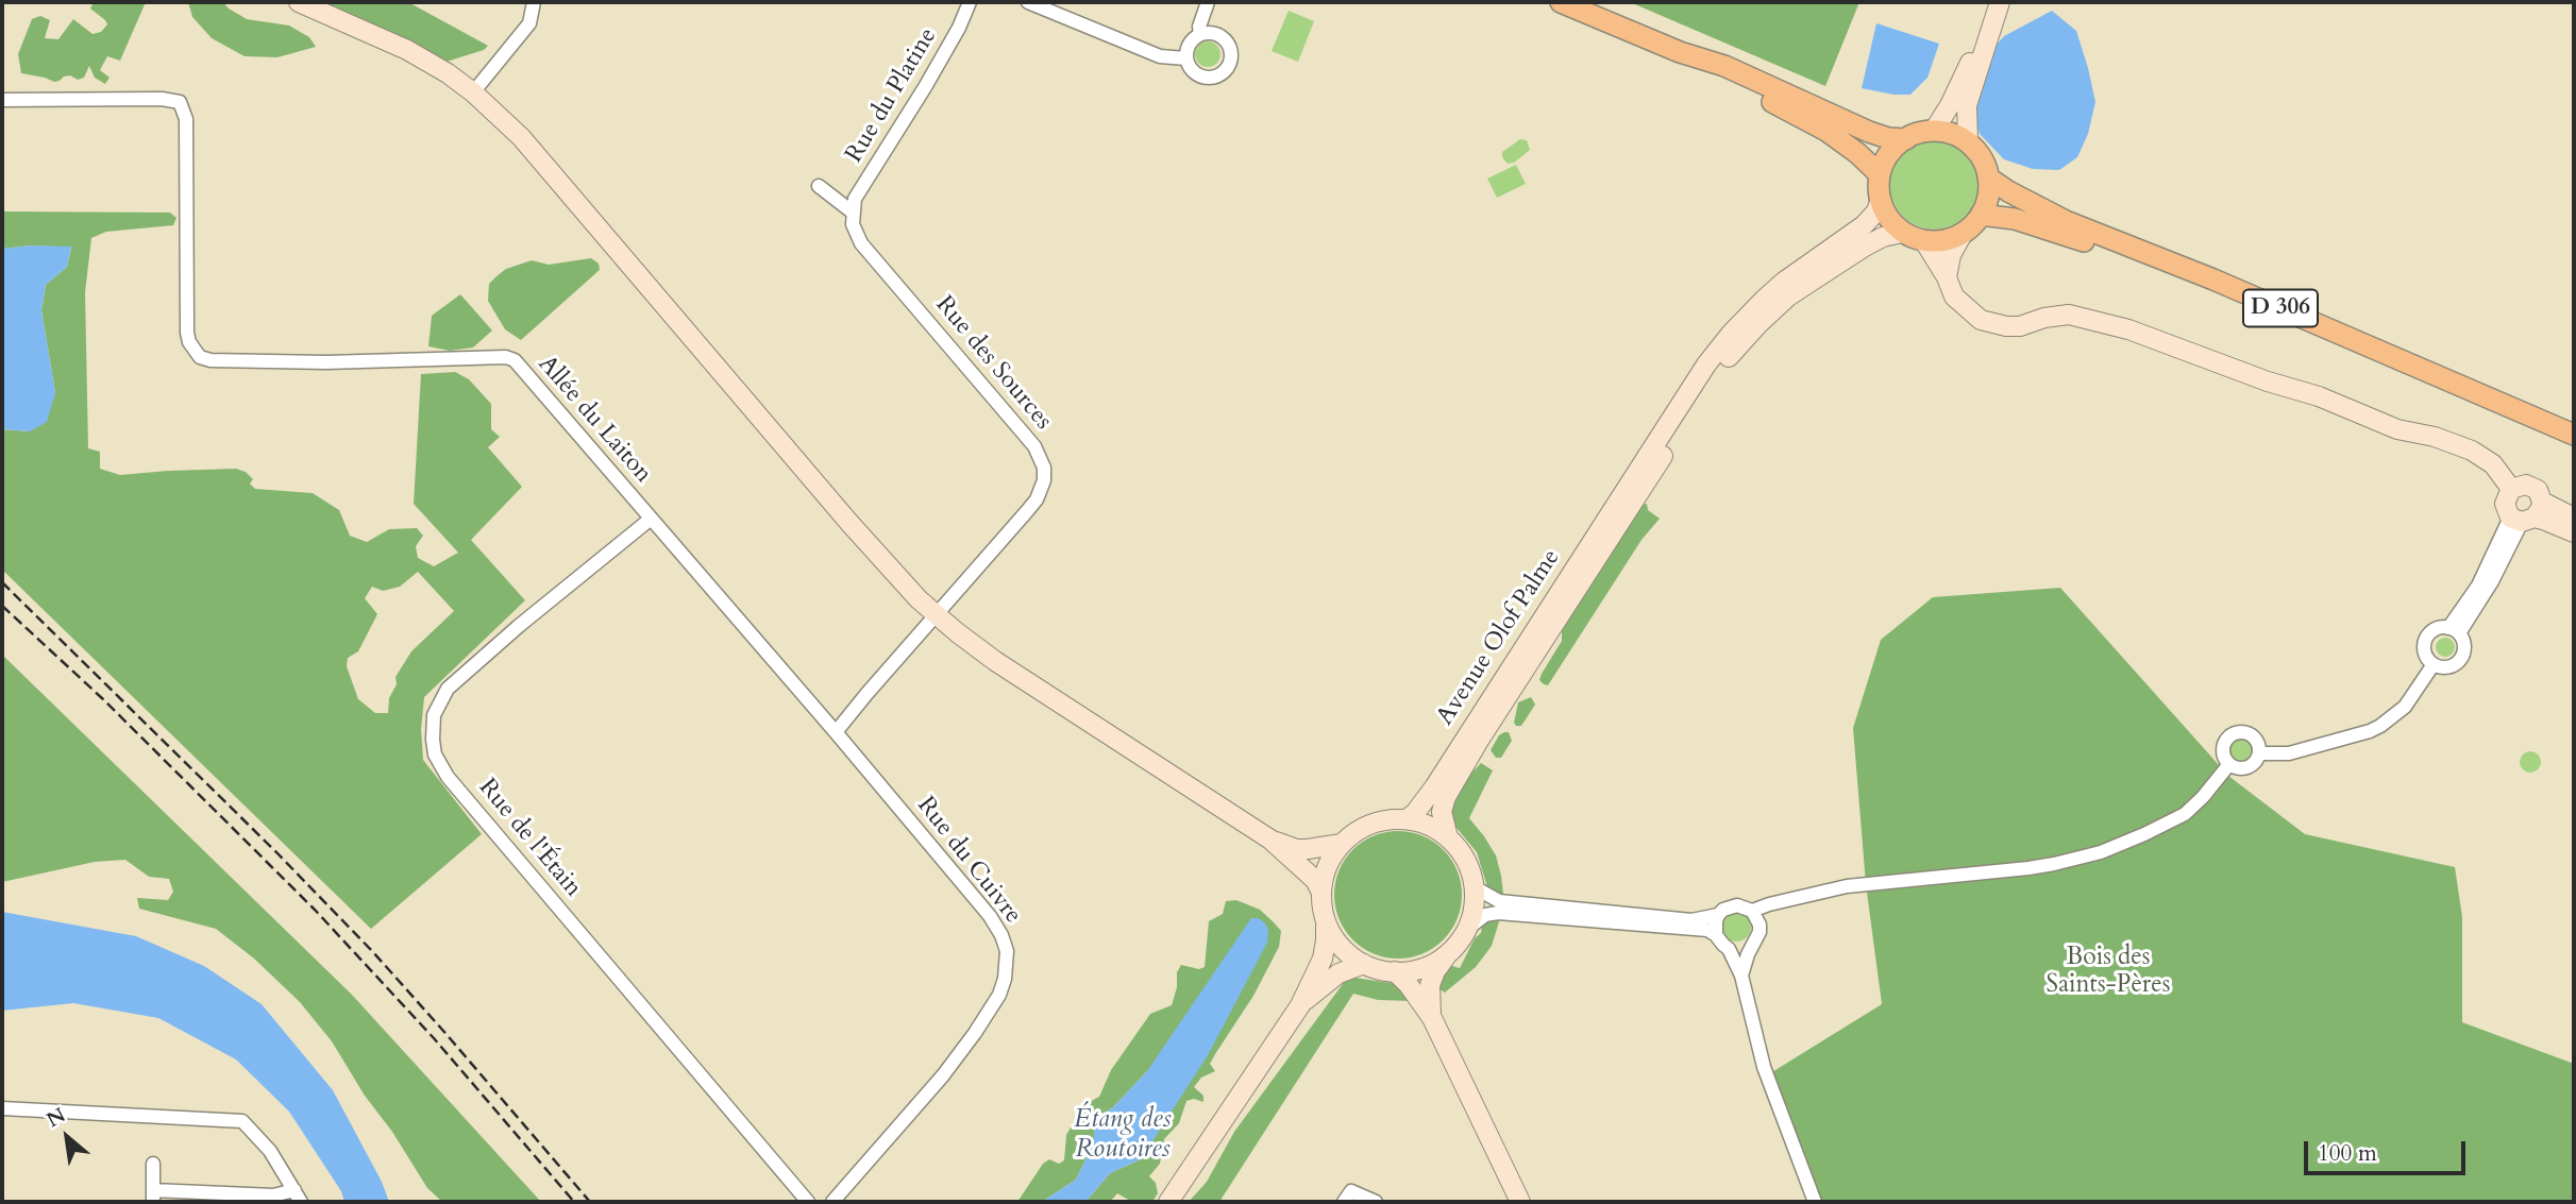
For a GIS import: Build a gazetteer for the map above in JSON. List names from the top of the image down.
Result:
{
  "streets": {
    "main road": ["D 306", "Avenue Olof Palme"],
    "street": [
      "Rue du Platine",
      "Rue des Sources",
      "Allée du Laiton",
      "Rue de l'Étain",
      "Rue du Cuivre"
    ]
  },
  "crossings": [
    ["Rue du Platine", "Rue des Sources"],
    ["Rue des Sources", "Allée du Laiton"],
    ["Rue des Sources", "Rue du Cuivre"],
    ["Allée du Laiton", "Rue de l'Étain"],
    ["Allée du Laiton", "Rue du Cuivre"]
  ],
  "water": ["Étang des Routoires"],
  "parks": ["Bois des Saints-Pères"],
  "scale_bar": "100 m",
  "north": "top left"
}
